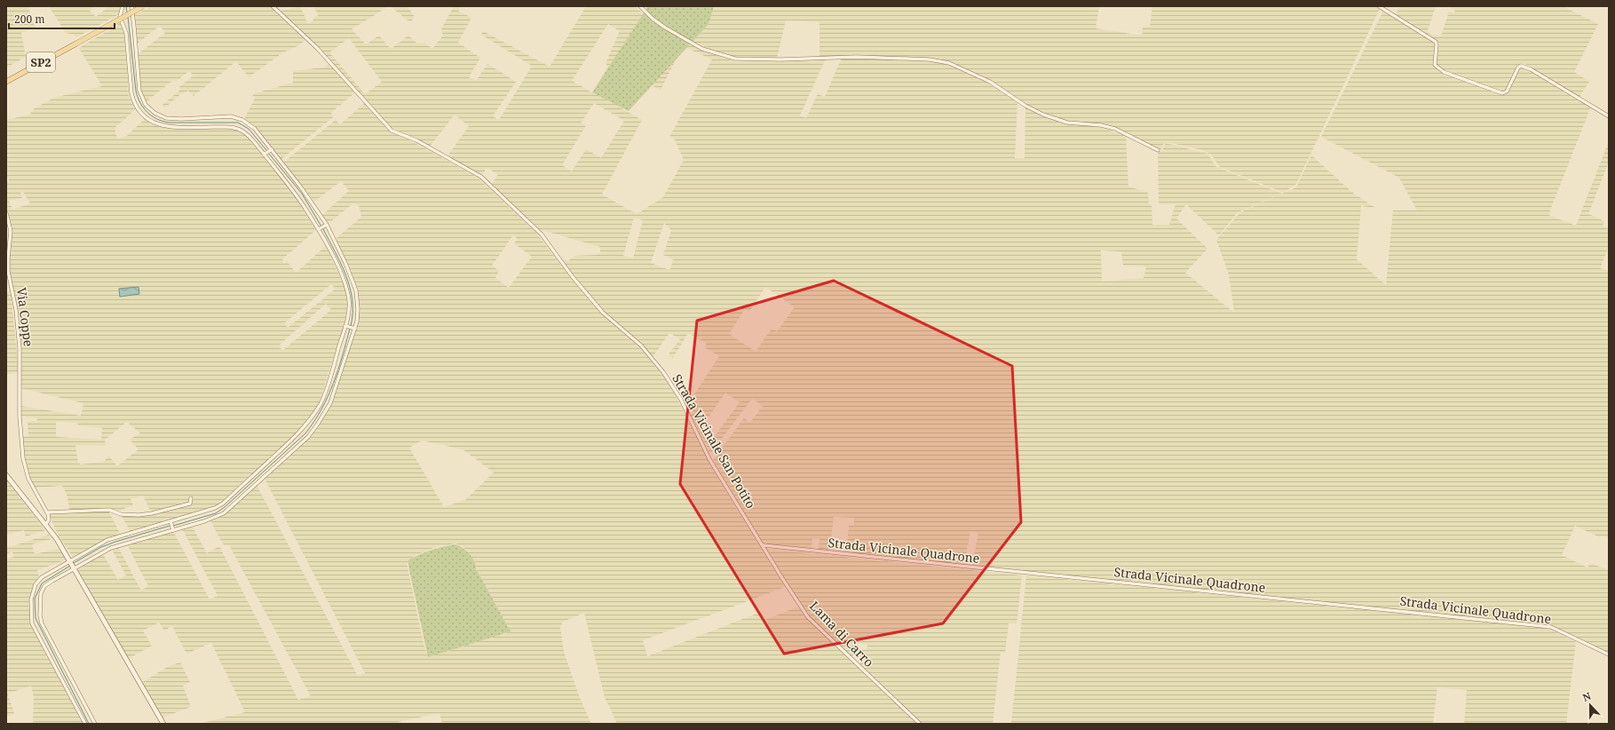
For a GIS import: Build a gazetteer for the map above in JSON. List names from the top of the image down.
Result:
{
  "streets": {
    "main road": ["SP2"],
    "street": [
      "Via Coppe",
      "Strada Vicinale San Potito",
      "Strada Vicinale Quadrone",
      "Lama di Carro"
    ]
  },
  "crossings": [
    ["Strada Vicinale San Potito", "Strada Vicinale Quadrone"],
    ["Strada Vicinale San Potito", "Lama di Carro"],
    ["Strada Vicinale Quadrone", "Lama di Carro"]
  ],
  "scale_bar": "200 m",
  "north": "top"
}
